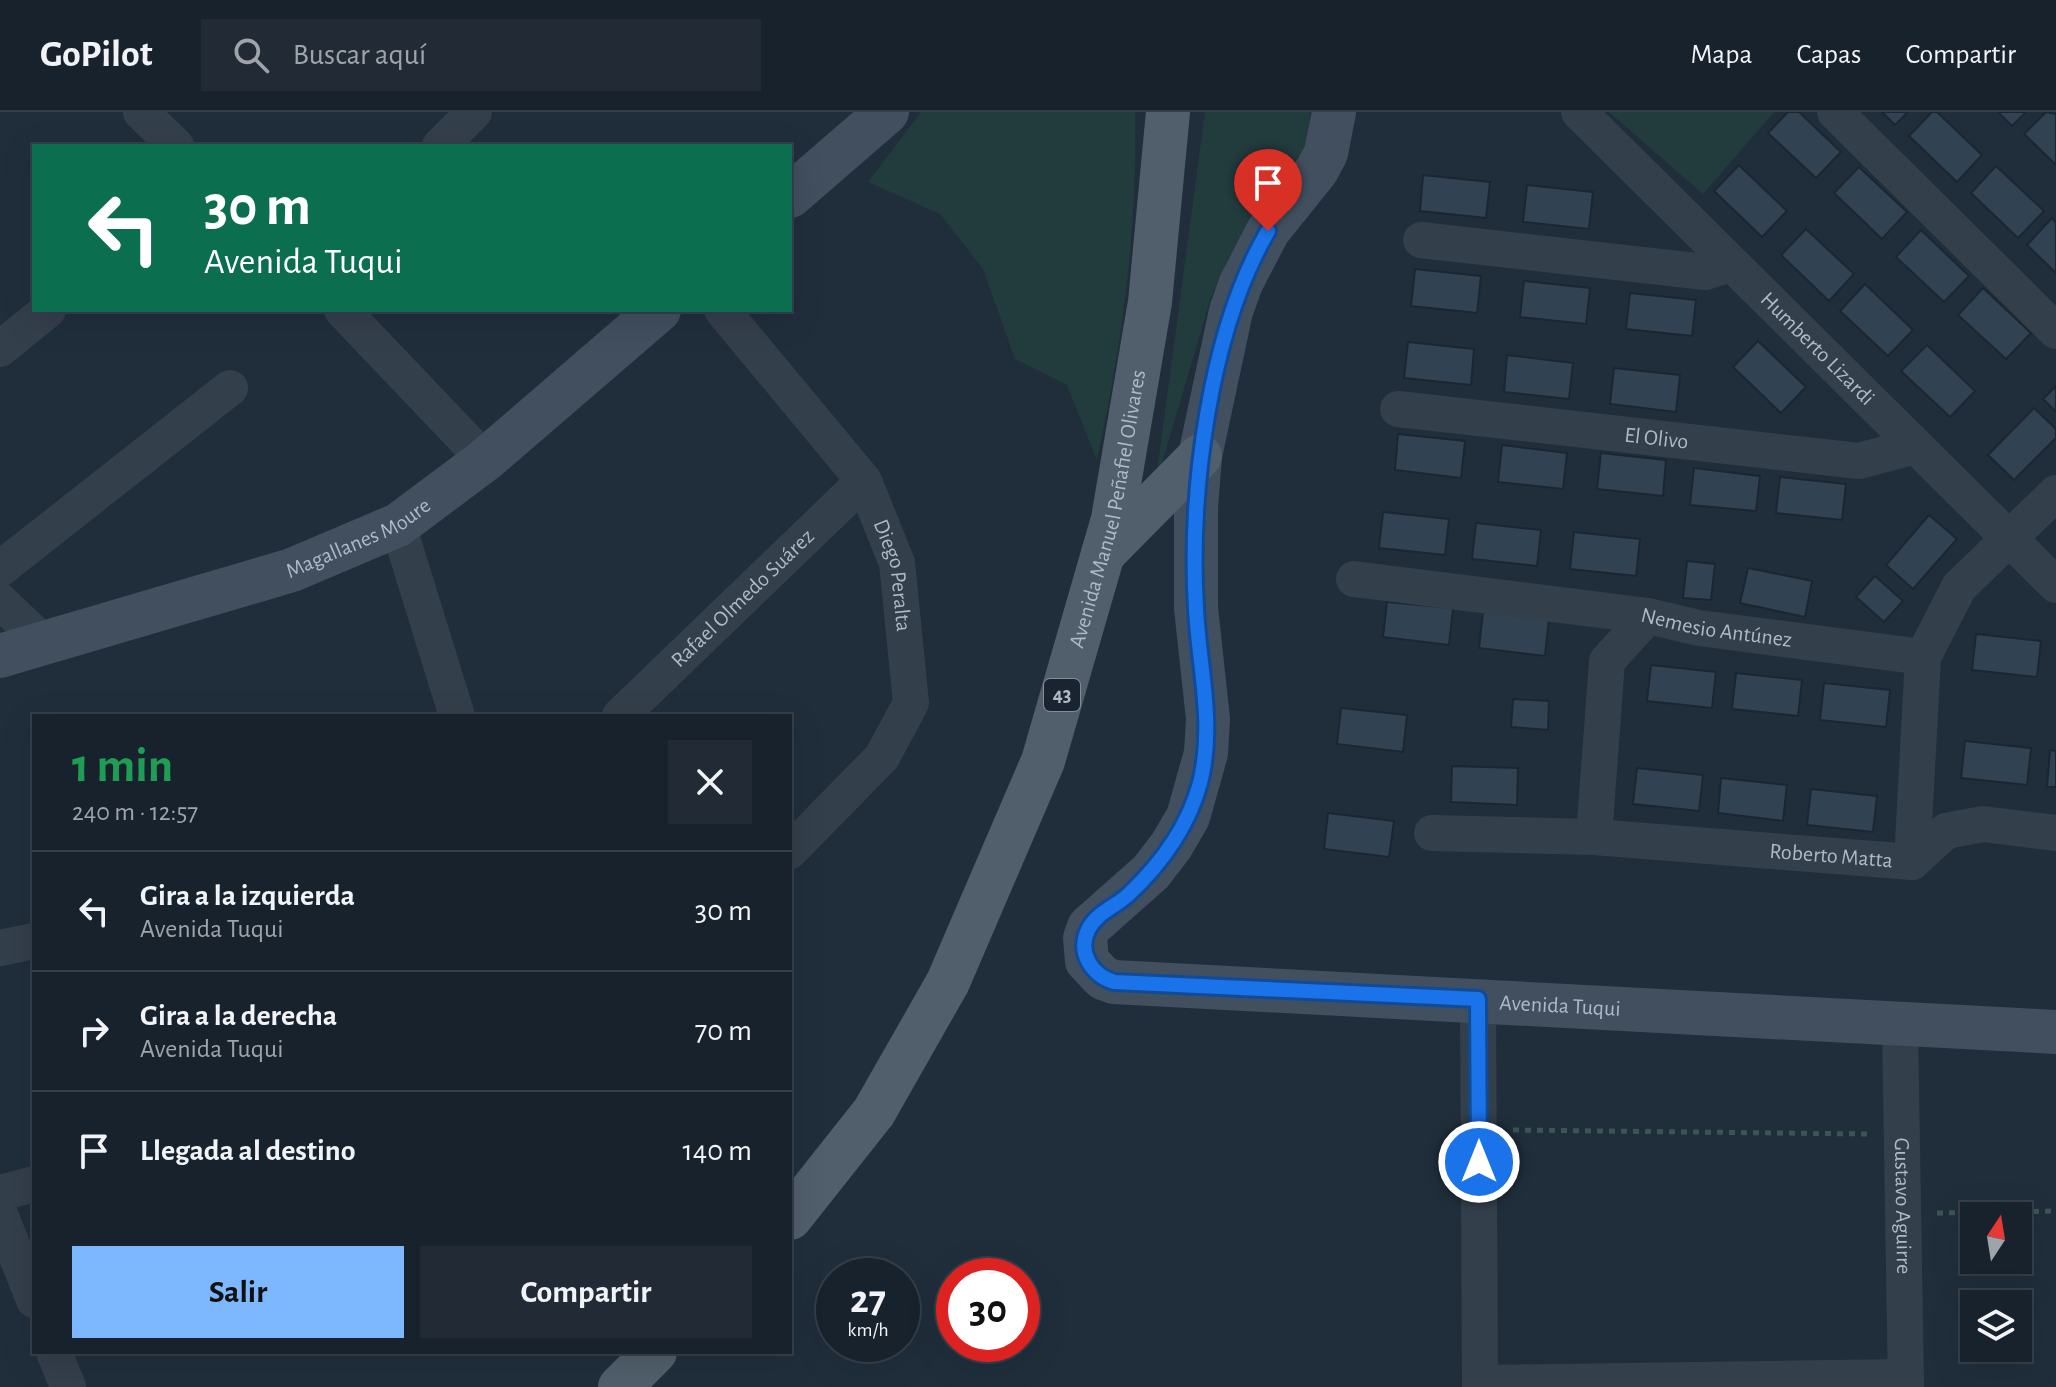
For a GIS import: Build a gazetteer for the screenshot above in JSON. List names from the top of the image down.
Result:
{
  "streets": {
    "main road": ["Avenida Manuel Peñafiel Olivares", "43"],
    "street": [
      "Humberto Lizardi",
      "El Olivo",
      "Magallanes Moure",
      "Diego Peralta",
      "Rafael Olmedo Suárez",
      "Nemesio Antúnez",
      "Roberto Matta",
      "Avenida Tuqui",
      "Gustavo Aguirre"
    ]
  },
  "crossings": [
    ["Humberto Lizardi", "El Olivo"],
    ["Diego Peralta", "Rafael Olmedo Suárez"],
    ["Nemesio Antúnez", "Roberto Matta"],
    ["Avenida Tuqui", "Gustavo Aguirre"]
  ],
  "north": "top",
  "page": {
    "header": "GoPilot",
    "search": "Buscar aquí",
    "nav": ["Mapa", "Capas", "Compartir"],
    "turn": ["30 m", "Avenida Tuqui"],
    "heading": ["1 min", "240 m · 12:57"],
    "list": [
      {
        "name": "Gira a la izquierda",
        "note": "Avenida Tuqui",
        "value": "30 m"
      },
      {
        "name": "Gira a la derecha",
        "note": "Avenida Tuqui",
        "value": "70 m"
      },
      {
        "name": "Llegada al destino",
        "value": "140 m"
      }
    ],
    "buttons": ["Salir", "Compartir"],
    "speed": "27 km/h",
    "limit": "30"
  }
}
